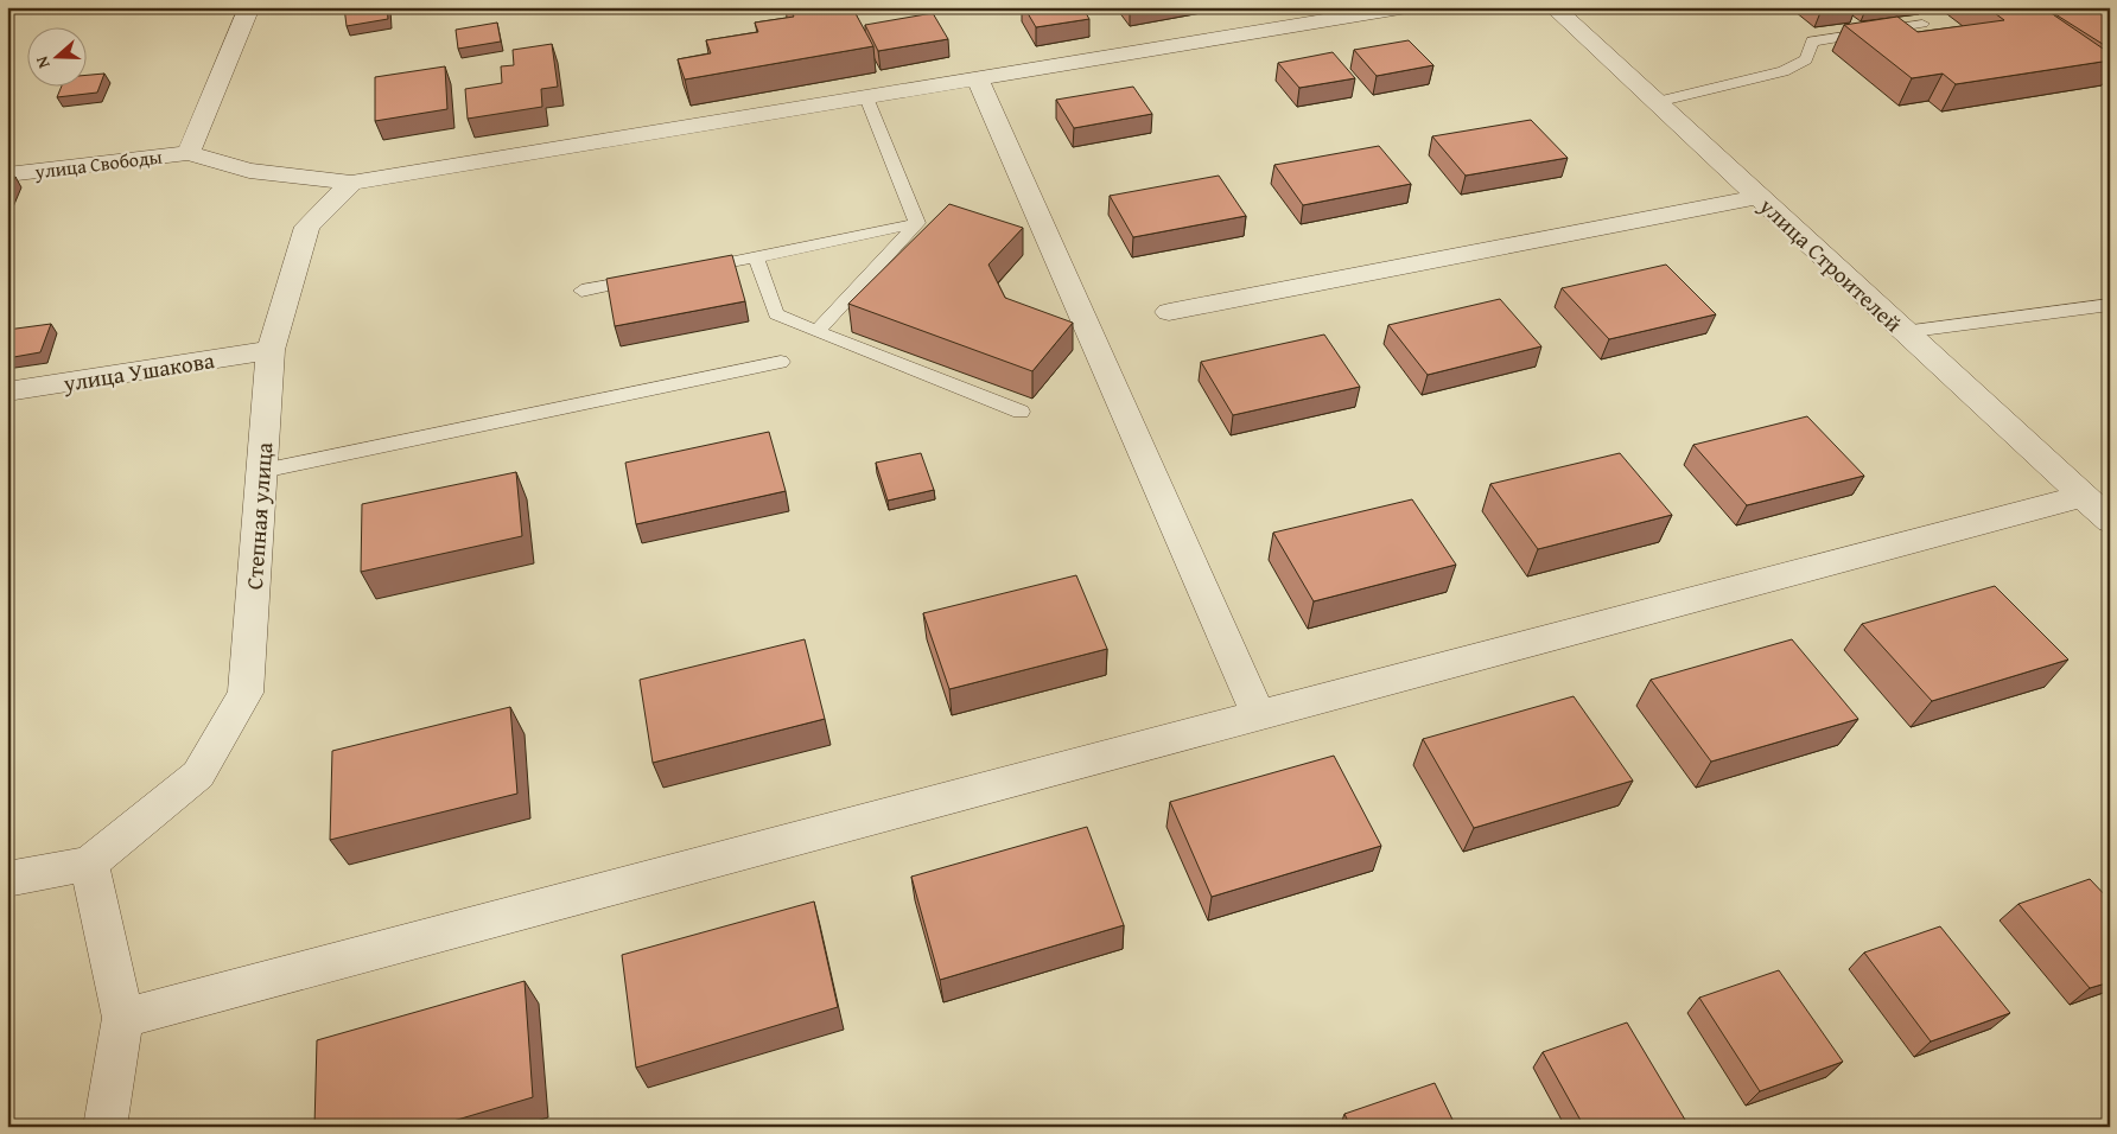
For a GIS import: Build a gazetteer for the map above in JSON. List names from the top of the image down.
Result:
{
  "streets": {
    "street": [
      "улица Свободы",
      "улица Строителей",
      "улица Ушакова",
      "Степная улица"
    ]
  },
  "crossings": [
    ["улица Ушакова", "Степная улица"]
  ],
  "north": "left"
}
